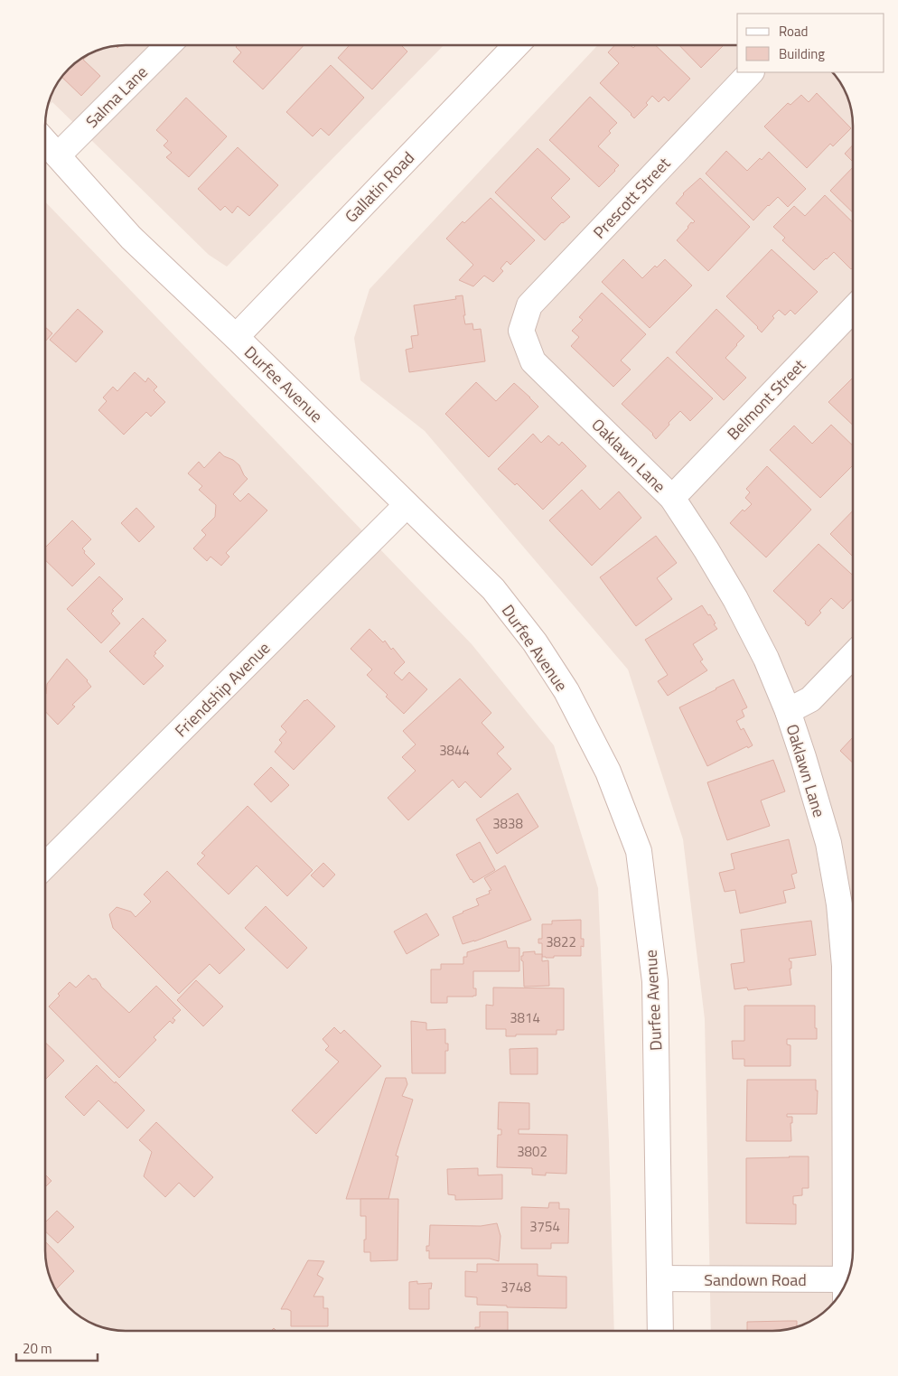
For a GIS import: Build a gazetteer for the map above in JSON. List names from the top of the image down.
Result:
{
  "streets": {
    "street": [
      "Salma Lane",
      "Gallatin Road",
      "Prescott Street",
      "Durfee Avenue",
      "Belmont Street",
      "Oaklawn Lane",
      "Friendship Avenue",
      "Sandown Road"
    ]
  },
  "crossings": [
    ["Salma Lane", "Durfee Avenue"],
    ["Gallatin Road", "Durfee Avenue"],
    ["Prescott Street", "Oaklawn Lane"],
    ["Durfee Avenue", "Friendship Avenue"],
    ["Durfee Avenue", "Sandown Road"],
    ["Belmont Street", "Oaklawn Lane"]
  ],
  "house_numbers": [
    "3844",
    "3838",
    "3822",
    "3814",
    "3802",
    "3754",
    "3748"
  ],
  "legend": ["Road", "Building"],
  "scale_bar": "20 m"
}
